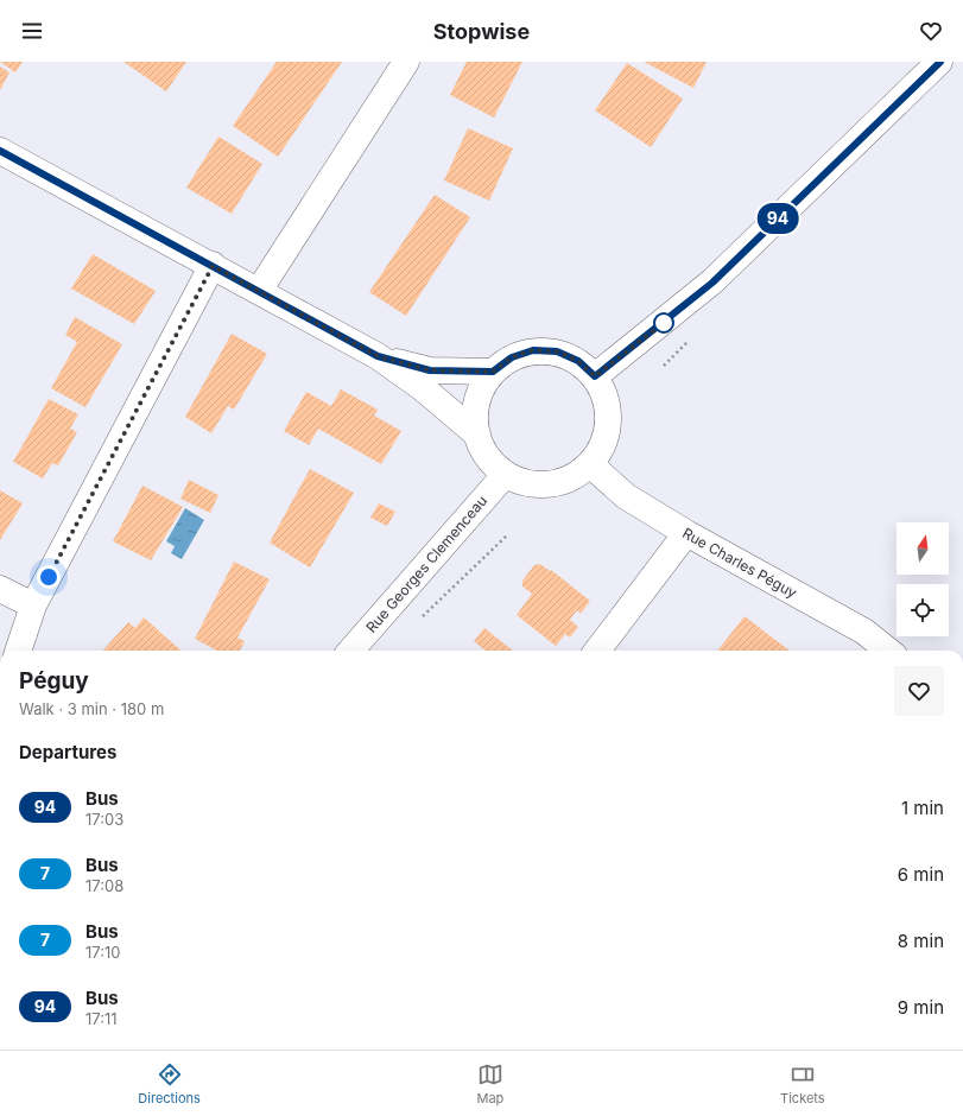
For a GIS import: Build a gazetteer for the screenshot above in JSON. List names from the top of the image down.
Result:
{
  "streets": {
    "street": ["Rue Charles Péguy", "Rue Georges Clemenceau"]
  },
  "crossings": [
    ["Rue Charles Péguy", "Rue Georges Clemenceau"]
  ],
  "lines": ["bus line 94"],
  "north": "top",
  "page": {
    "header": "Stopwise",
    "on_map": "94",
    "heading": [
      ["Péguy", "Walk · 3 min · 180 m"],
      "Departures"
    ],
    "list": [
      {
        "mark": "94",
        "name": "Bus",
        "note": "17:03",
        "value": "1 min"
      },
      {
        "mark": "7",
        "name": "Bus",
        "note": "17:08",
        "value": "6 min"
      },
      {
        "mark": "7",
        "name": "Bus",
        "note": "17:10",
        "value": "8 min"
      },
      {
        "mark": "94",
        "name": "Bus",
        "note": "17:11",
        "value": "9 min"
      }
    ],
    "tabs": ["Directions", "Map", "Tickets"]
  }
}
